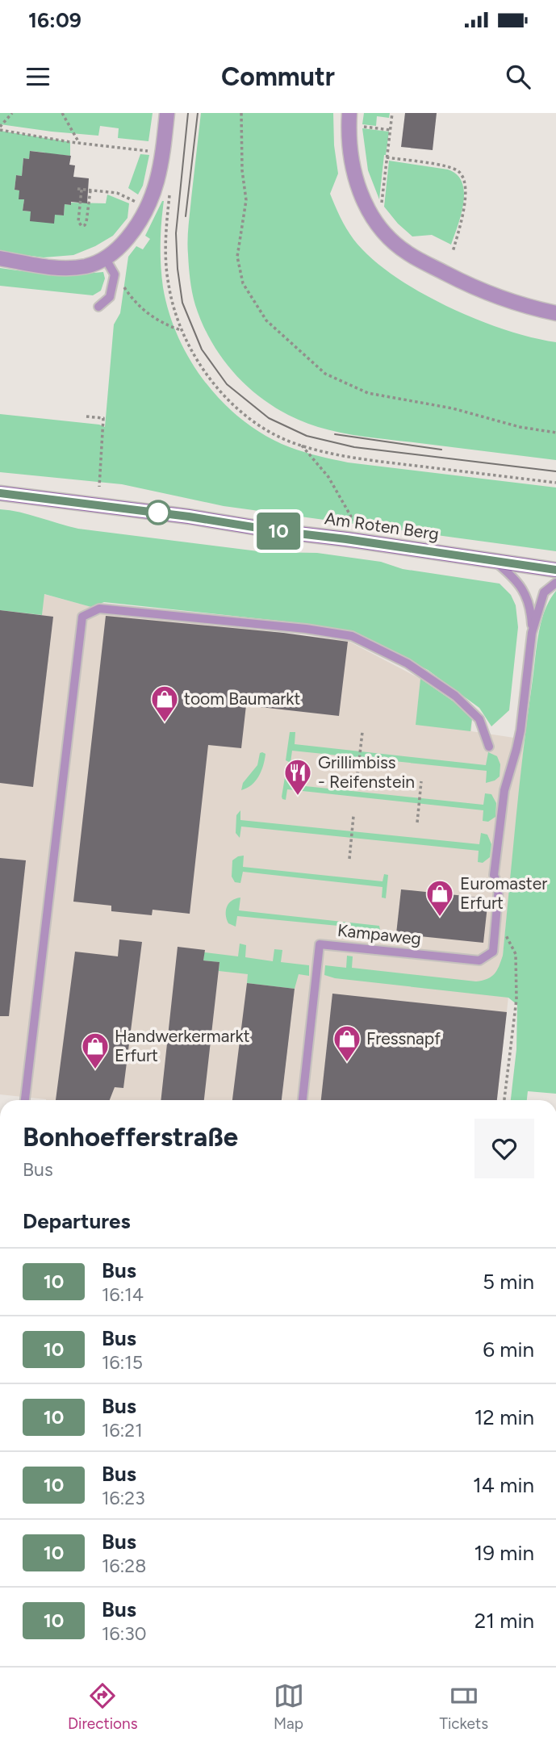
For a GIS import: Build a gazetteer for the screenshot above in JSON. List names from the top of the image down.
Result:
{
  "streets": {
    "main road": ["Am Roten Berg"],
    "lane": ["Kampaweg"]
  },
  "places": {
    "shop": [
      "toom Baumarkt",
      "Euromaster Erfurt",
      "Fressnapf",
      "Handwerkermarkt Erfurt"
    ],
    "restaurant": ["Grillimbiss - Reifenstein"]
  },
  "lines": ["bus line 10"],
  "page": {
    "status": "16:09",
    "header": "Commutr",
    "on_map": "10",
    "heading": [
      ["Bonhoefferstraße", "Bus"],
      "Departures"
    ],
    "list": [
      {
        "mark": "10",
        "name": "Bus",
        "note": "16:14",
        "value": "5 min"
      },
      {
        "mark": "10",
        "name": "Bus",
        "note": "16:15",
        "value": "6 min"
      },
      {
        "mark": "10",
        "name": "Bus",
        "note": "16:21",
        "value": "12 min"
      },
      {
        "mark": "10",
        "name": "Bus",
        "note": "16:23",
        "value": "14 min"
      },
      {
        "mark": "10",
        "name": "Bus",
        "note": "16:28",
        "value": "19 min"
      },
      {
        "mark": "10",
        "name": "Bus",
        "note": "16:30",
        "value": "21 min"
      }
    ],
    "tabs": ["Directions", "Map", "Tickets"]
  }
}
